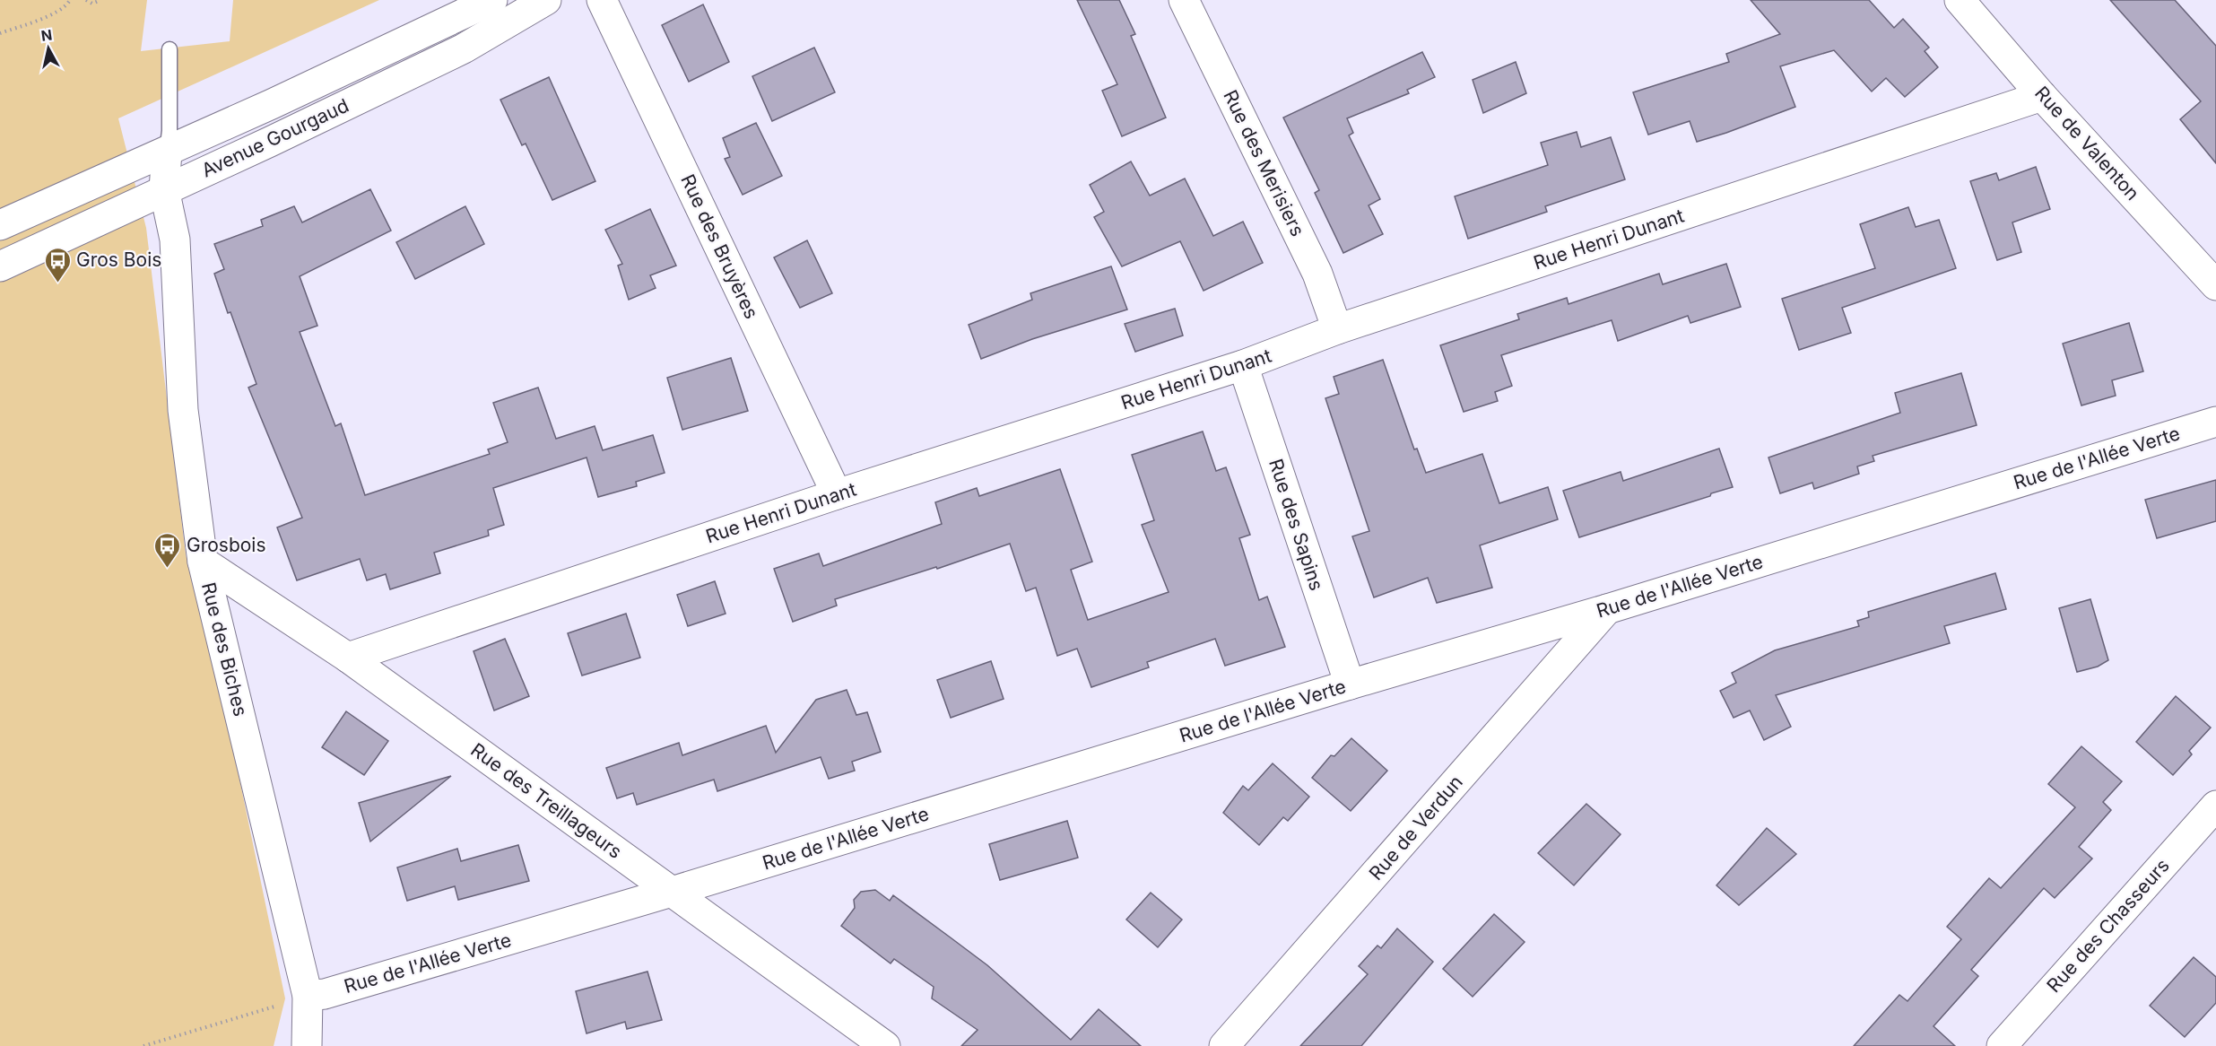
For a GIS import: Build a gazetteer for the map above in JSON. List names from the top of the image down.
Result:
{
  "streets": {
    "street": [
      "Avenue Gourgaud",
      "Rue de Valenton",
      "Rue des Merisiers",
      "Rue Henri Dunant",
      "Rue des Bruyères",
      "Rue de l'Allée Verte",
      "Rue des Sapins",
      "Rue des Biches",
      "Rue des Treillageurs",
      "Rue de Verdun",
      "Rue des Chasseurs"
    ]
  },
  "crossings": [
    ["Avenue Gourgaud", "Rue des Biches"],
    ["Rue de Valenton", "Rue Henri Dunant"],
    ["Rue des Merisiers", "Rue Henri Dunant"],
    ["Rue Henri Dunant", "Rue des Bruyères"],
    ["Rue Henri Dunant", "Rue des Sapins"],
    ["Rue Henri Dunant", "Rue des Treillageurs"],
    ["Rue de l'Allée Verte", "Rue des Sapins"],
    ["Rue de l'Allée Verte", "Rue des Biches"],
    ["Rue de l'Allée Verte", "Rue des Treillageurs"],
    ["Rue de l'Allée Verte", "Rue de Verdun"],
    ["Rue des Biches", "Rue des Treillageurs"]
  ],
  "places": {
    "bus stop": ["Gros Bois", "Grosbois"]
  },
  "north": "top"
}
